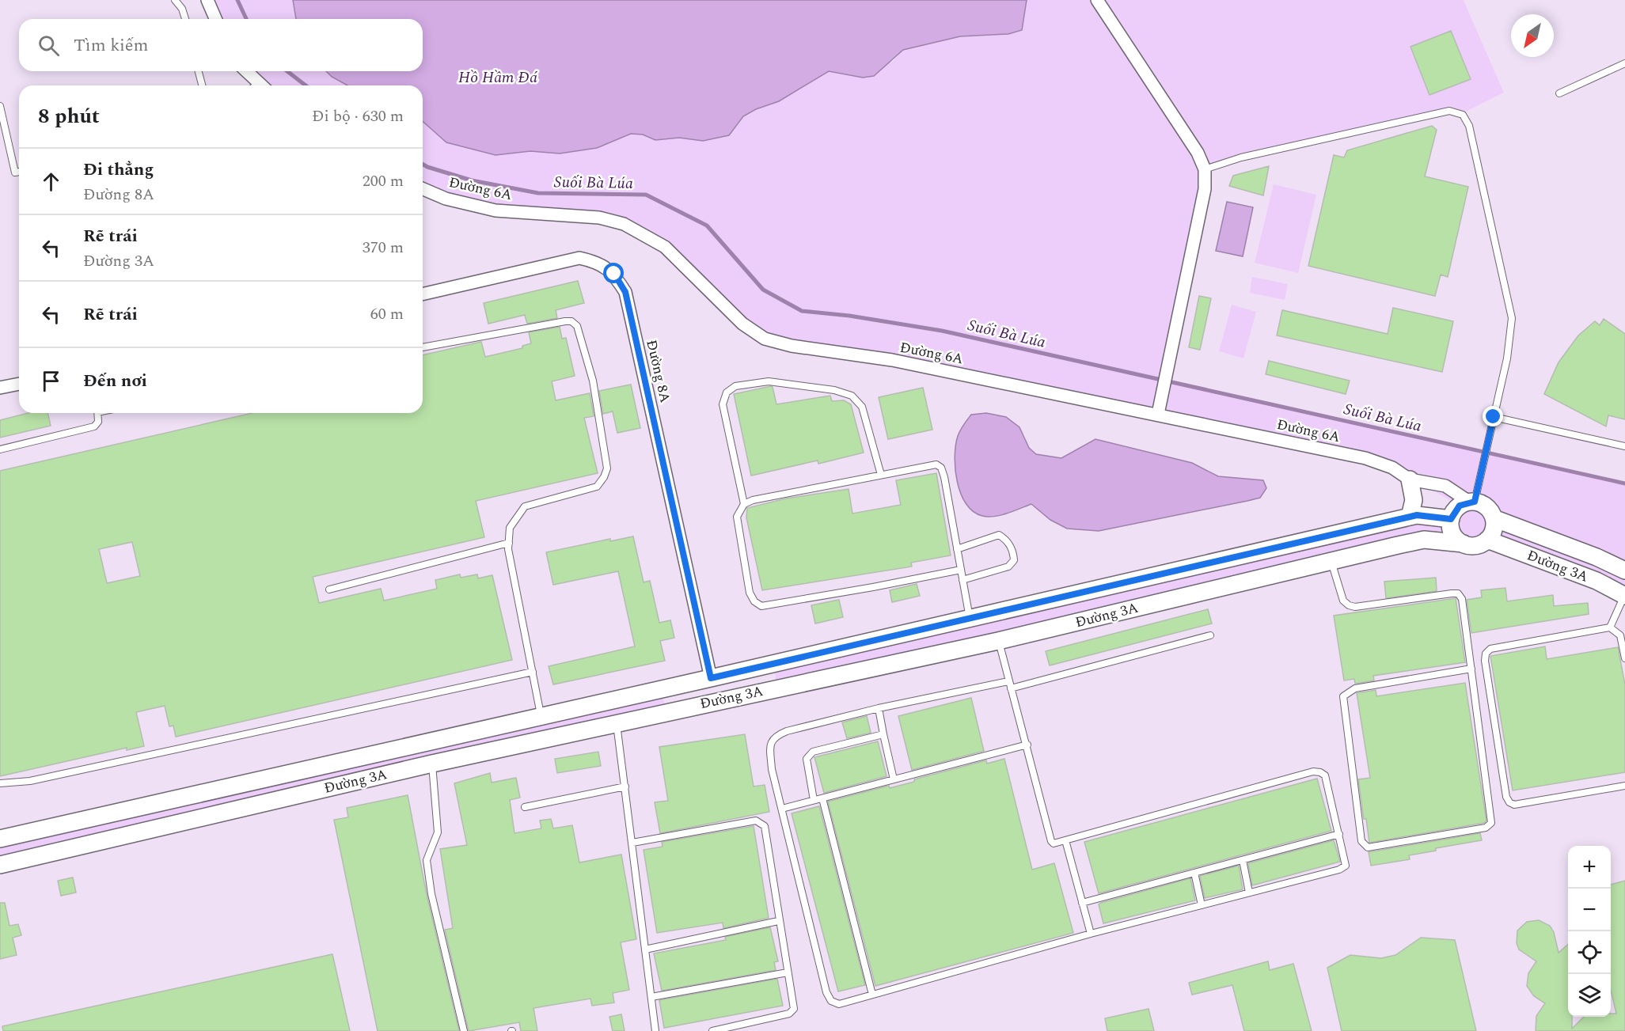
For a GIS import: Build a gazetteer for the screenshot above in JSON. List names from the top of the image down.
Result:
{
  "streets": {
    "street": ["Đường 6A", "Đường 8A", "Đường 3A"]
  },
  "crossings": [
    ["Đường 6A", "Đường 3A"],
    ["Đường 8A", "Đường 3A"]
  ],
  "water": ["Hồ Hầm Đá", "Suối Bà Lúa"],
  "north": "bottom left",
  "page": {
    "search": "Tìm kiếm",
    "heading": ["8 phút", "Đi bộ · 630 m"],
    "list": [
      ["Đi thẳng", "Đường 8A", "200 m"],
      ["Rẽ trái", "Đường 3A", "370 m"],
      ["Rẽ trái", "60 m"],
      "Đến nơi"
    ],
    "map_buttons": ["+", "−"]
  }
}
